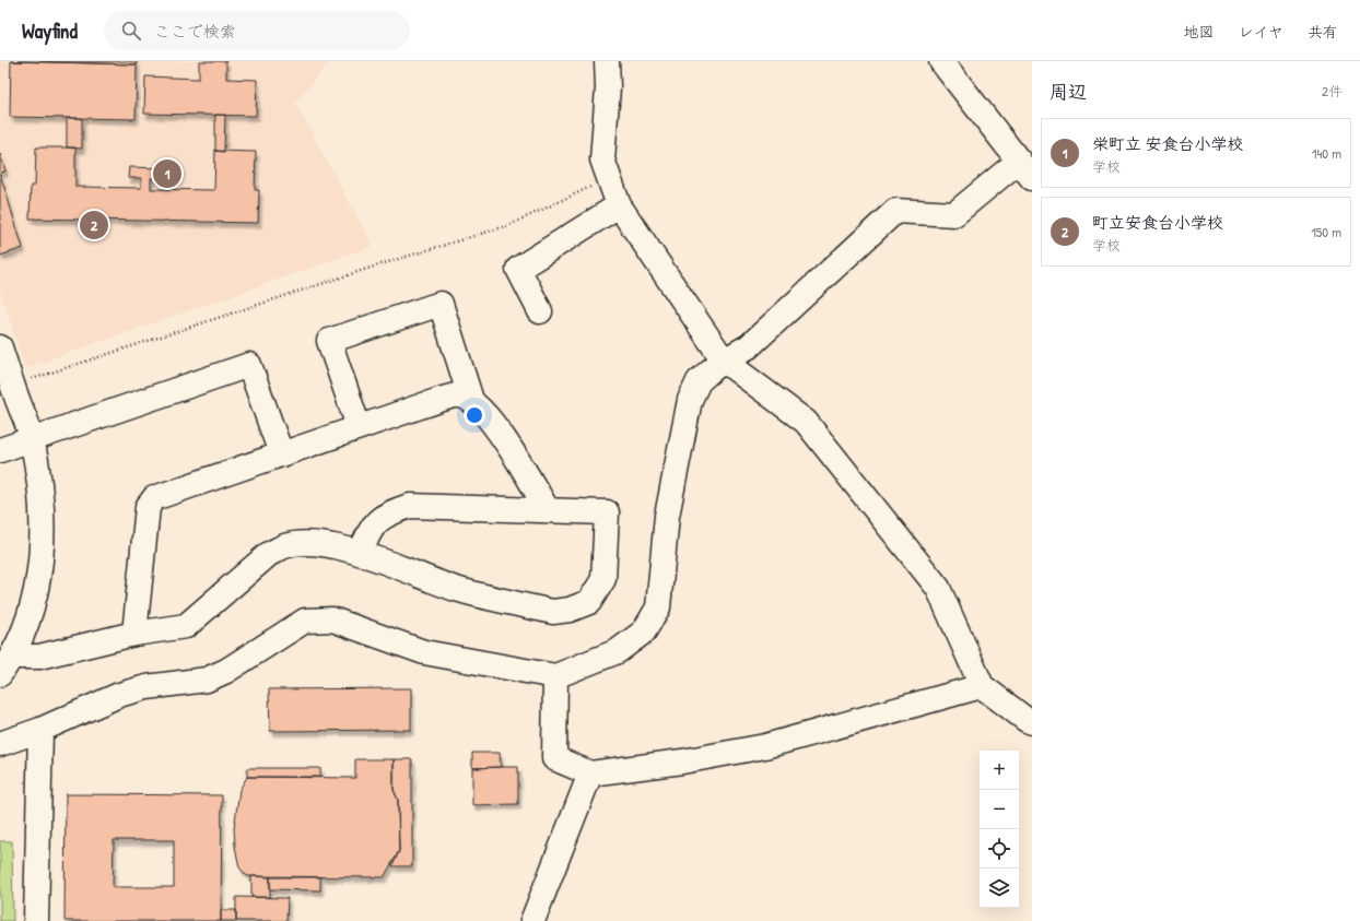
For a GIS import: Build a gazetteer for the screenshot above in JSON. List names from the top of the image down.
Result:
{
  "page": {
    "header": "Wayfind",
    "search": "ここで検索",
    "nav": ["地図", "レイヤ", "共有"],
    "heading": ["周辺", "2件"],
    "list": [
      {
        "mark": "1",
        "name": "栄町立 安食台小学校",
        "note": "学校",
        "value": "140 m"
      },
      {
        "mark": "2",
        "name": "町立安食台小学校",
        "note": "学校",
        "value": "150 m"
      }
    ],
    "pins": ["1", "2"],
    "map_buttons": ["+", "−"]
  }
}
